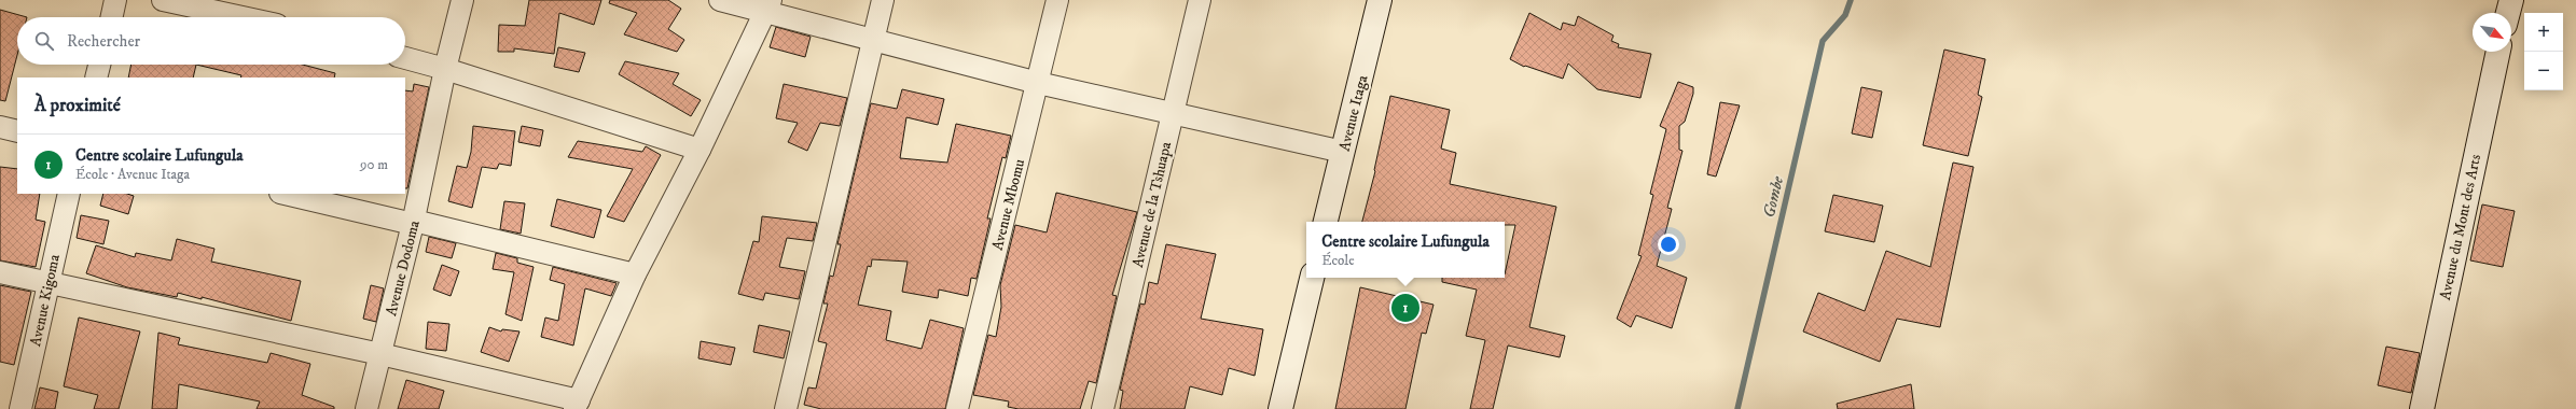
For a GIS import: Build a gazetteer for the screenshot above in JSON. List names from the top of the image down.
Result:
{
  "streets": {
    "street": [
      "Avenue Itaga",
      "Avenue Mbomu",
      "Avenue de la Tshuapa",
      "Avenue du Mont des Arts",
      "Avenue Dodoma",
      "Avenue Kigoma"
    ]
  },
  "water": ["Gombe"],
  "north": "bottom right",
  "page": {
    "map_buttons": ["+", "−"],
    "search": "Rechercher",
    "heading": "À proximité",
    "list": [
      {
        "mark": "1",
        "name": "Centre scolaire Lufungula",
        "note": "École · Avenue Itaga",
        "value": "90 m"
      }
    ],
    "popup": ["Centre scolaire Lufungula", "École"],
    "pins": "1"
  }
}
